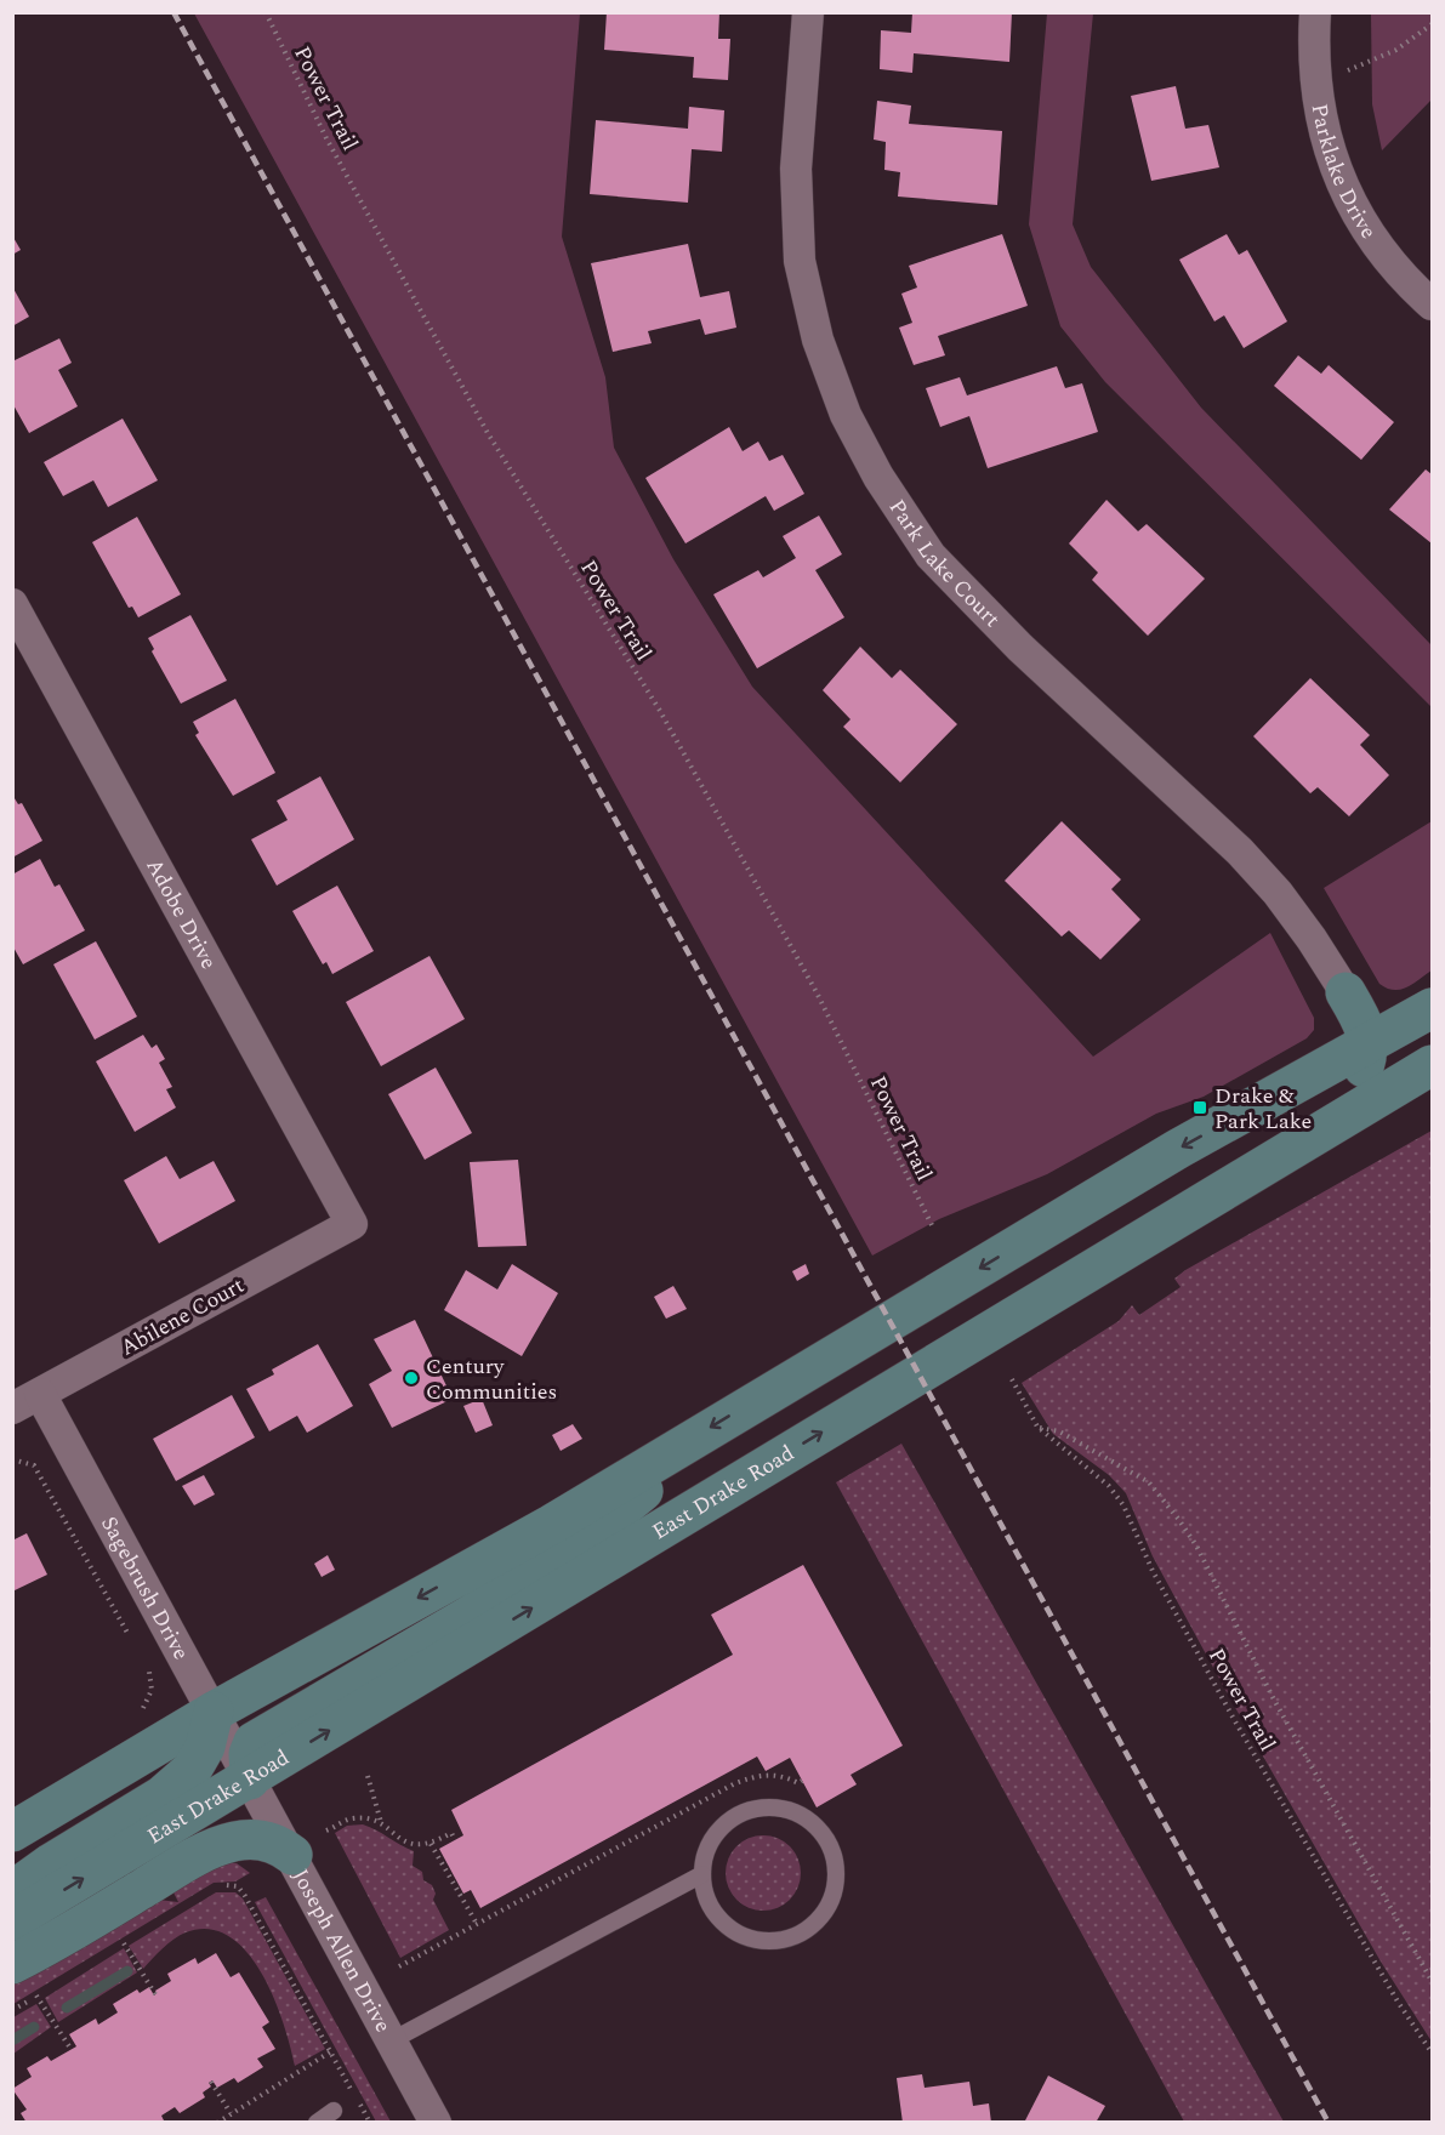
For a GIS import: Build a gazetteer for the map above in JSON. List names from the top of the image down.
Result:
{
  "streets": {
    "main road": ["East Drake Road"],
    "street": [
      "Parklake Drive",
      "Park Lake Court",
      "Adobe Drive",
      "Abilene Court",
      "Sagebrush Drive",
      "Joseph Allen Drive"
    ],
    "path": ["Power Trail"]
  },
  "crossings": [
    ["Adobe Drive", "Abilene Court"],
    ["Abilene Court", "Sagebrush Drive"],
    ["East Drake Road", "Sagebrush Drive"],
    ["East Drake Road", "Joseph Allen Drive"],
    ["Sagebrush Drive", "Joseph Allen Drive"]
  ],
  "places": {
    "transit": ["Drake & Park Lake"],
    "other": ["Century Communities"]
  }
}
